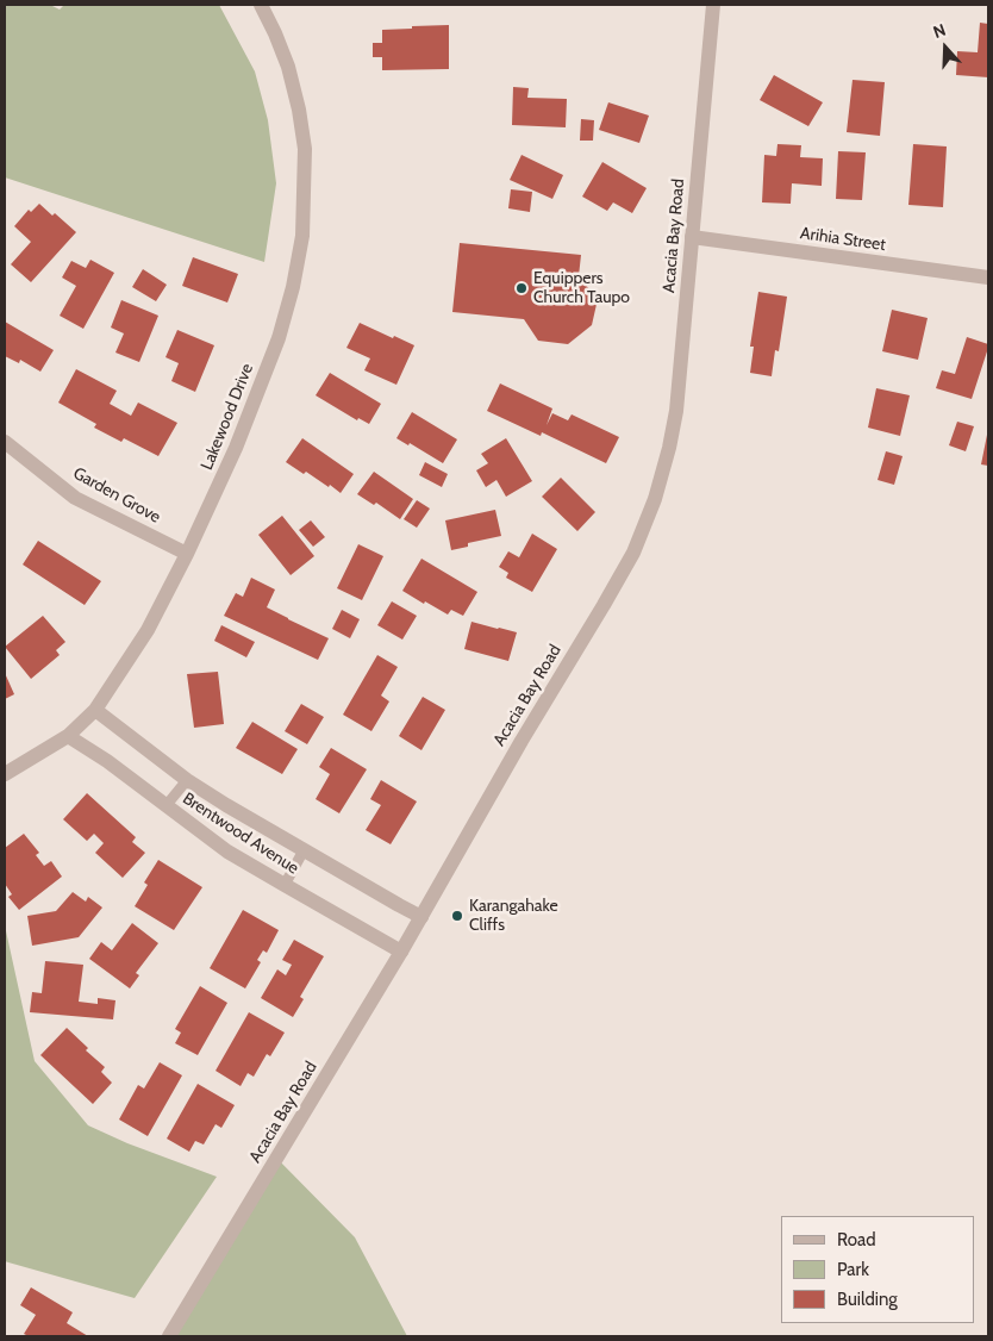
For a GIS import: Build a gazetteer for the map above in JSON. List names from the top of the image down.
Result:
{
  "streets": {
    "street": [
      "Acacia Bay Road",
      "Arihia Street",
      "Lakewood Drive",
      "Garden Grove",
      "Brentwood Avenue"
    ]
  },
  "crossings": [
    ["Acacia Bay Road", "Arihia Street"],
    ["Acacia Bay Road", "Brentwood Avenue"],
    ["Lakewood Drive", "Garden Grove"],
    ["Lakewood Drive", "Brentwood Avenue"]
  ],
  "places": ["Equippers Church Taupo", "Karangahake Cliffs"],
  "legend": ["Road", "Park", "Building"],
  "north": "top"
}
